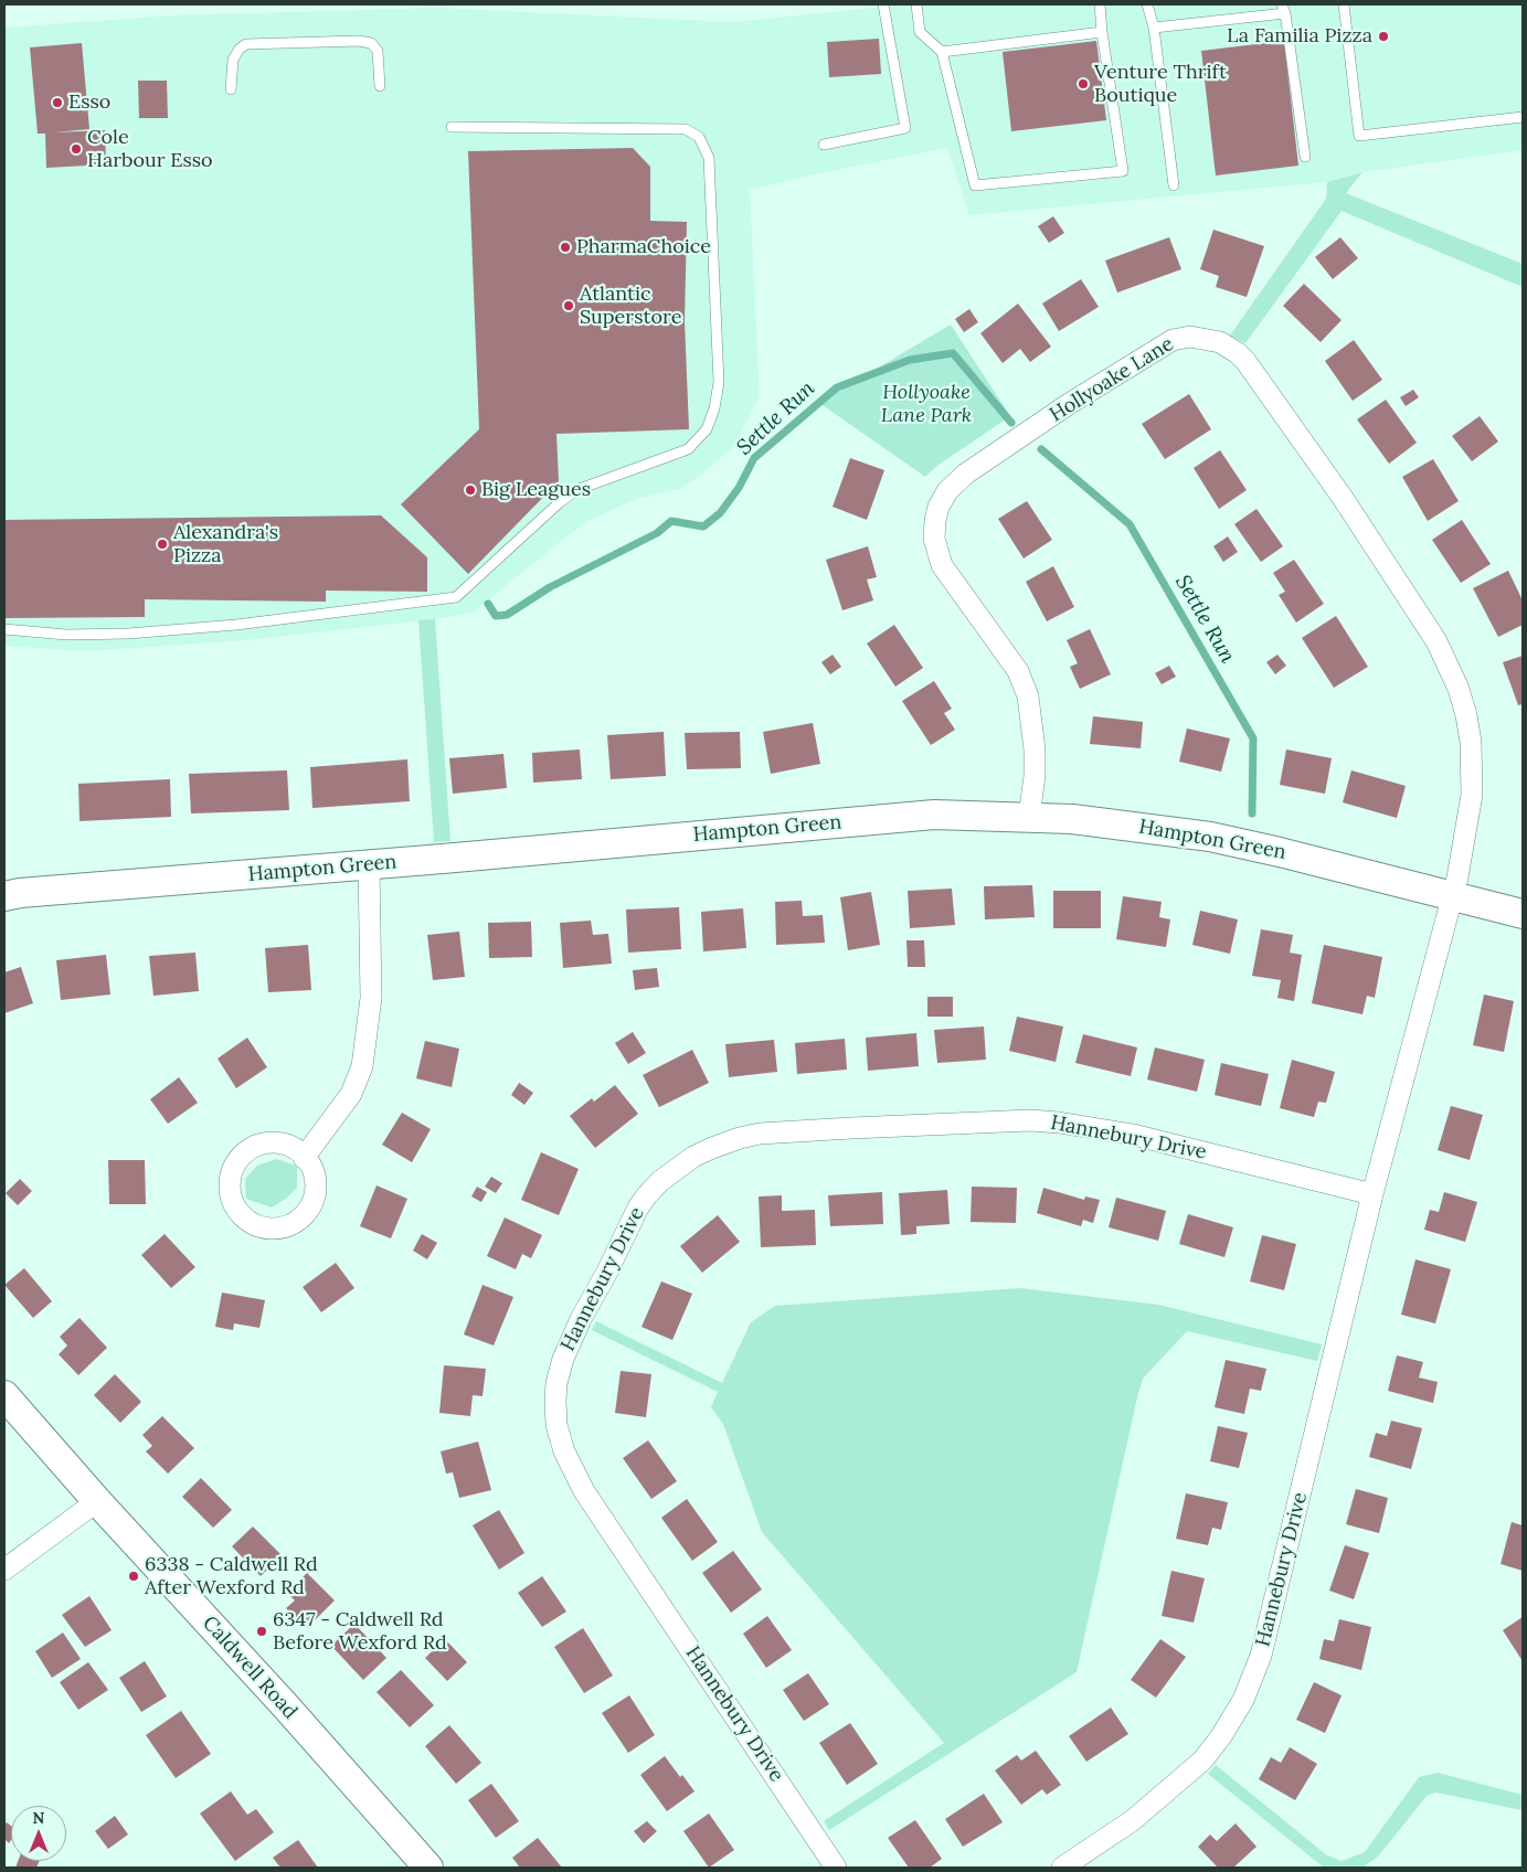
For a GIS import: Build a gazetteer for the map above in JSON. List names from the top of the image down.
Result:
{
  "streets": {
    "street": [
      "Hollyoake Lane",
      "Hampton Green",
      "Hannebury Drive",
      "Caldwell Road"
    ]
  },
  "crossings": [
    ["Hollyoake Lane", "Hampton Green"],
    ["Hollyoake Lane", "Hannebury Drive"],
    ["Hampton Green", "Hannebury Drive"]
  ],
  "water": ["Settle Run"],
  "parks": ["Hollyoake Lane Park"],
  "places": [
    "La Familia Pizza",
    "Venture Thrift Boutique",
    "Esso",
    "Cole Harbour Esso",
    "PharmaChoice",
    "Atlantic Superstore",
    "Big Leagues",
    "Alexandra's Pizza",
    "6338 - Caldwell Rd After Wexford Rd",
    "6347 - Caldwell Rd Before Wexford Rd"
  ],
  "north": "top"
}
